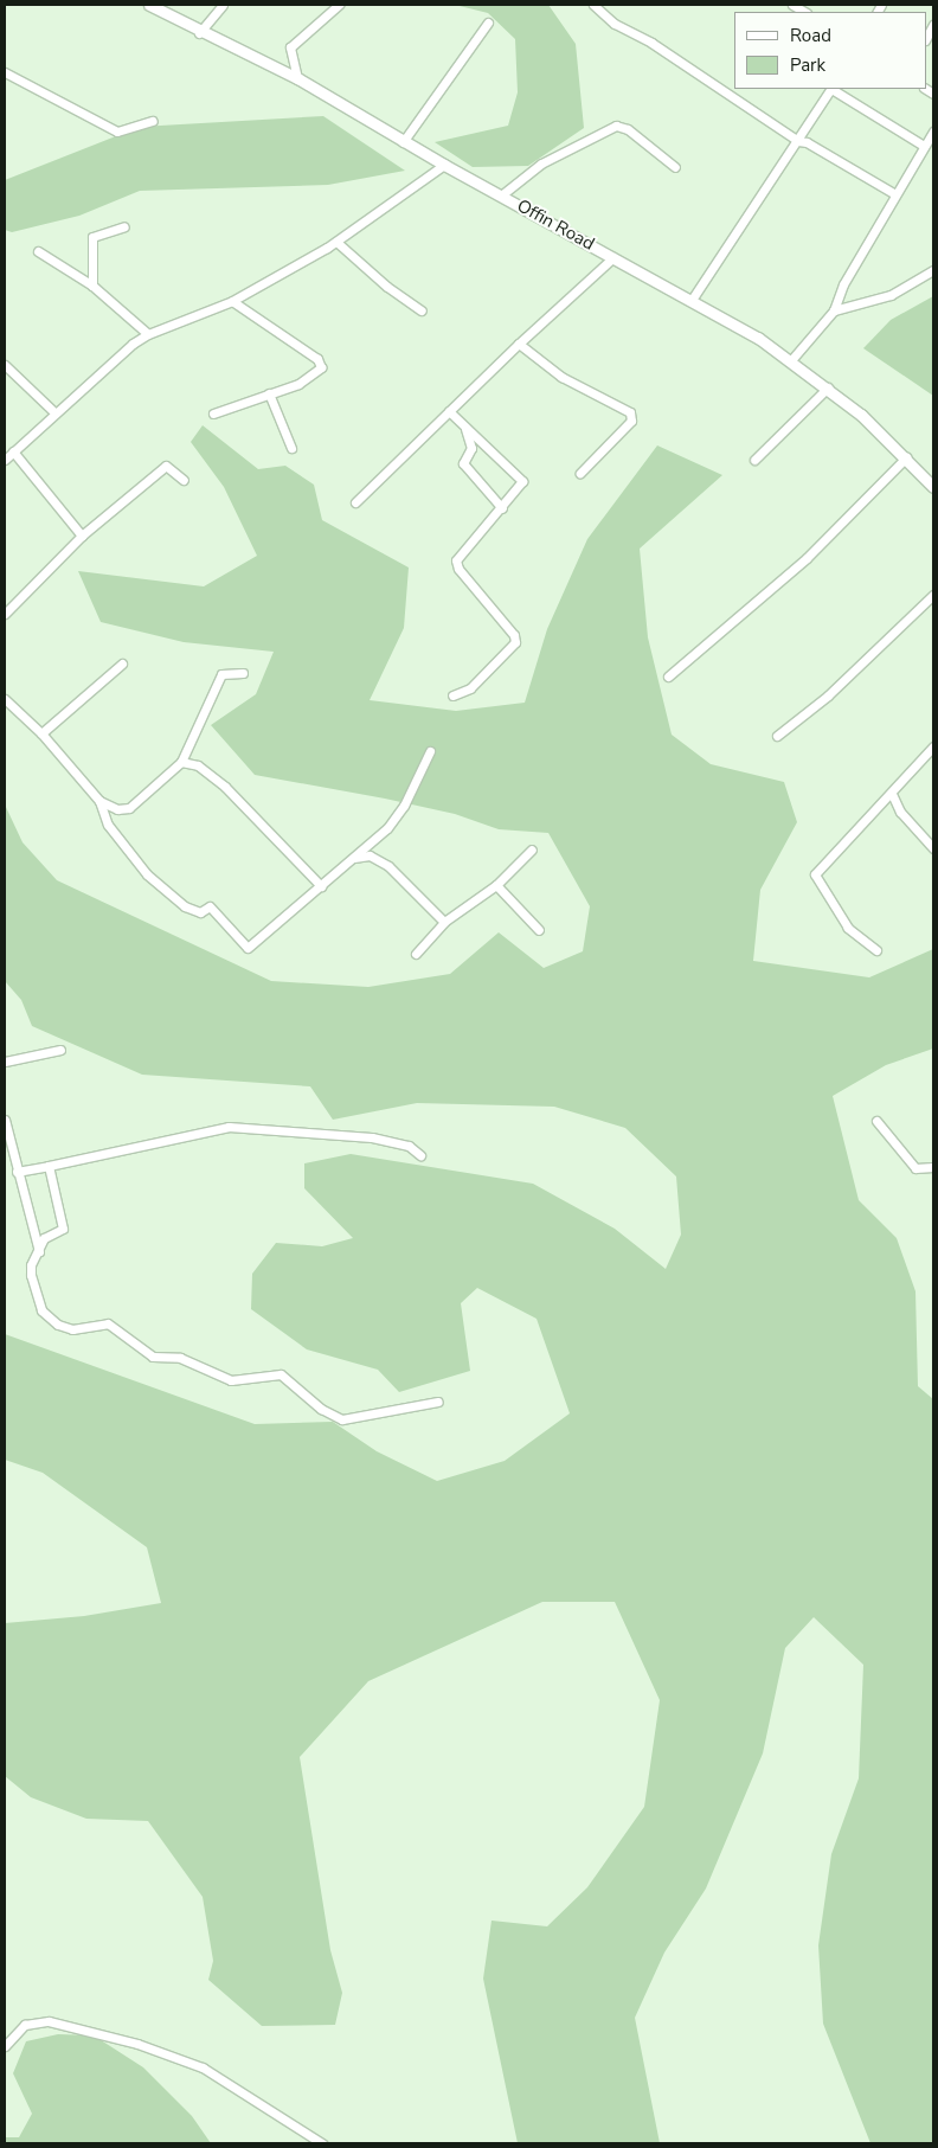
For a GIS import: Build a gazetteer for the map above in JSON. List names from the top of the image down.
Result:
{
  "streets": {
    "street": ["Offin Road"]
  },
  "legend": ["Road", "Park"]
}
